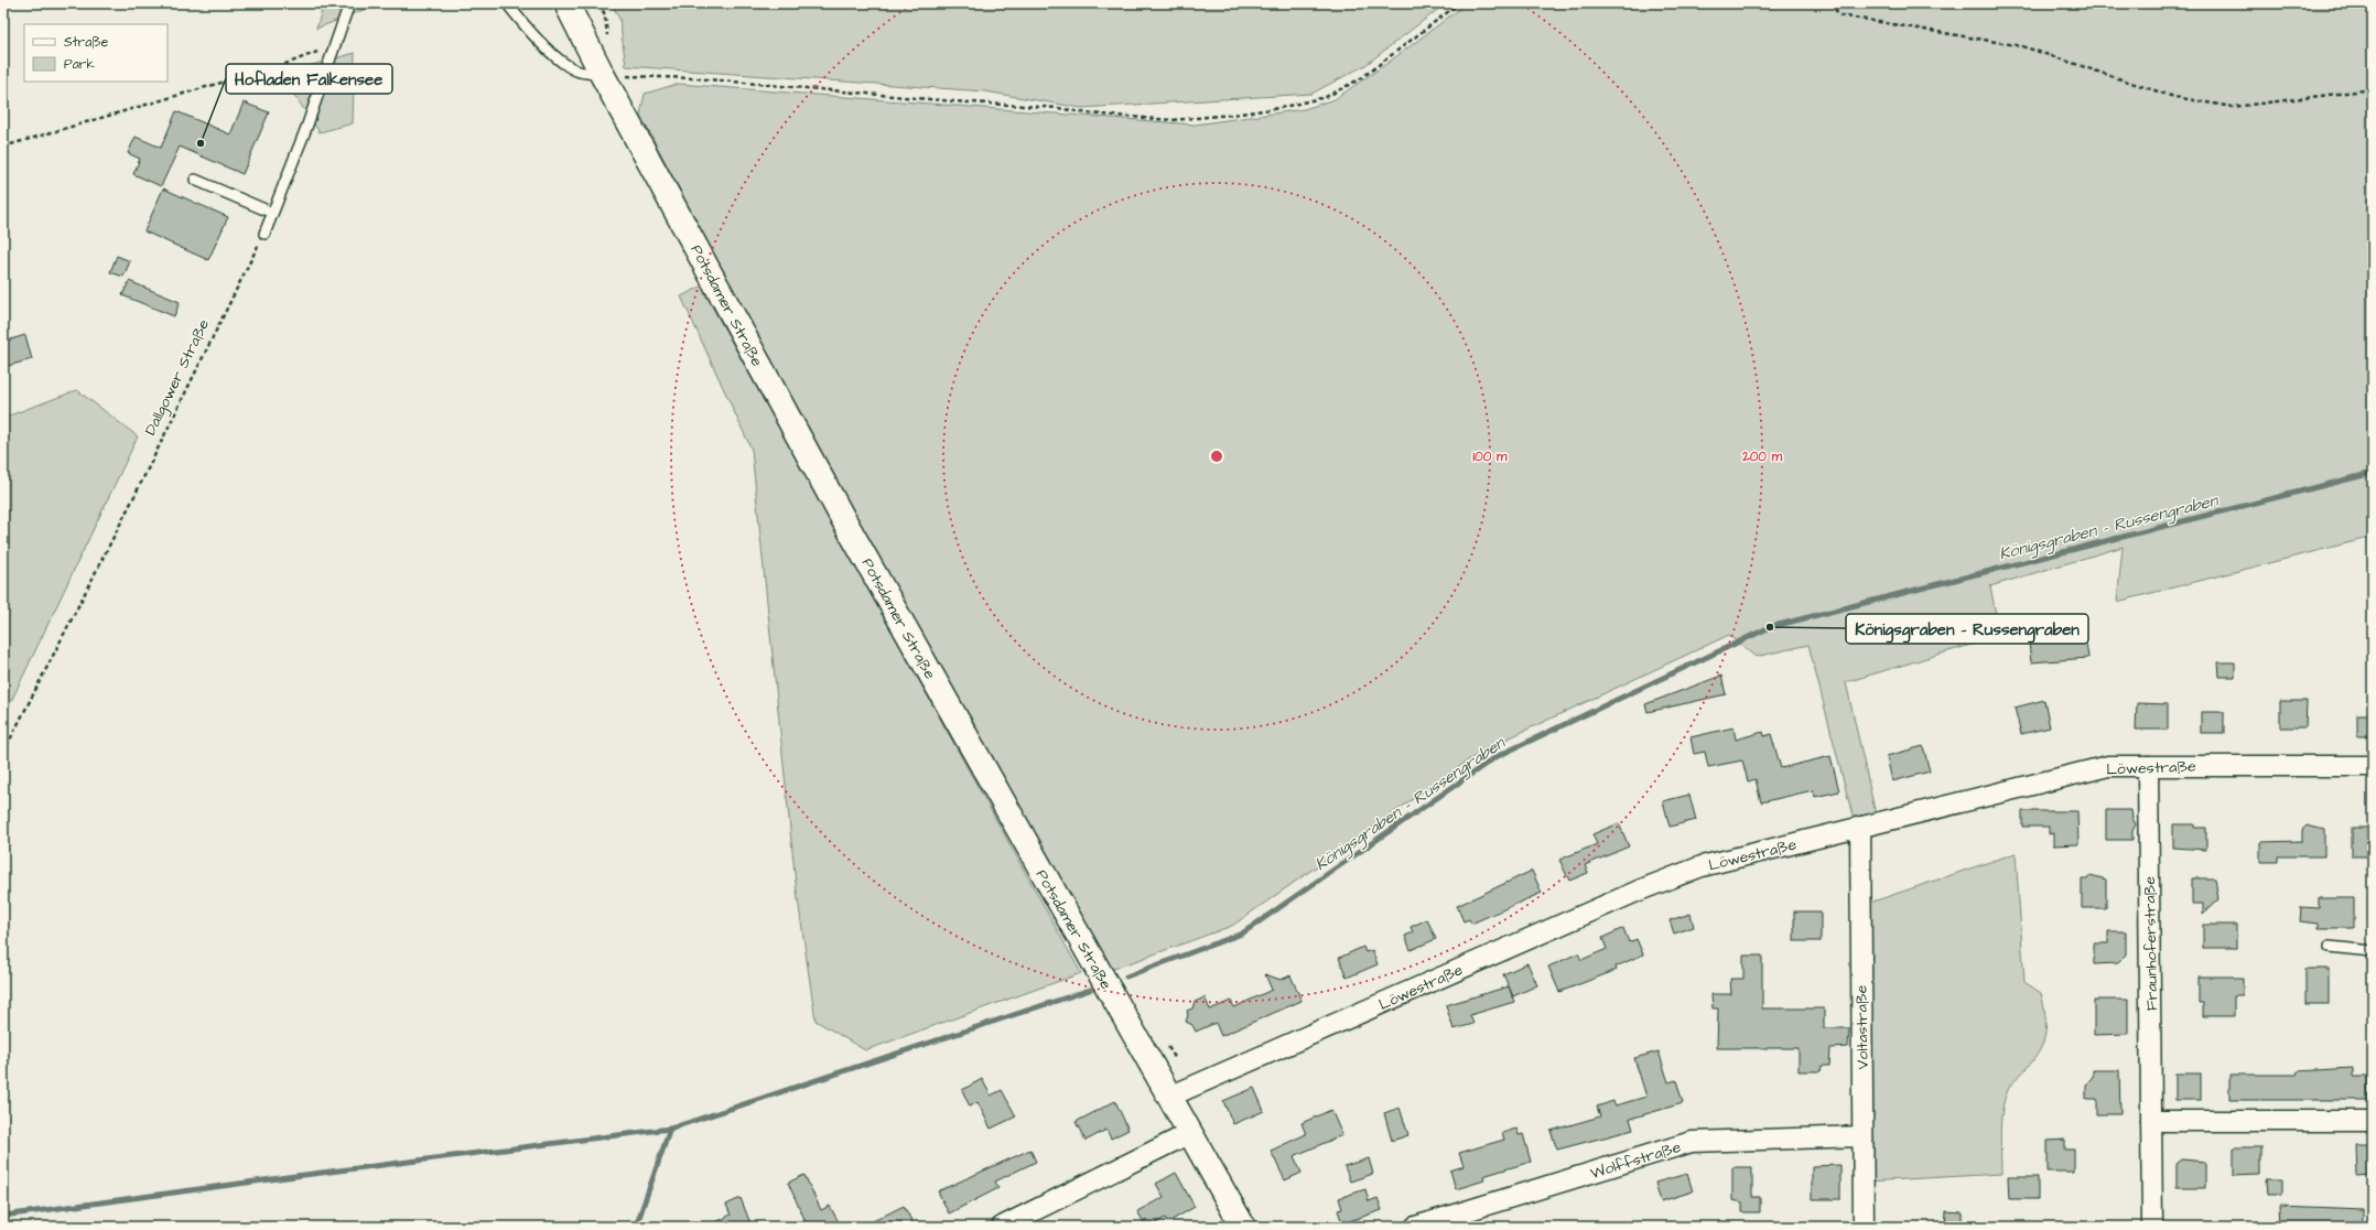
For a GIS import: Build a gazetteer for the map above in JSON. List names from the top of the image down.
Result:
{
  "streets": {
    "street": [
      "Potsdamer Straße",
      "Löwestraße",
      "Fraunhoferstraße",
      "Voltastraße",
      "Wolffstraße"
    ],
    "path": ["Dallgower Straße"]
  },
  "crossings": [
    ["Potsdamer Straße", "Löwestraße"],
    ["Löwestraße", "Fraunhoferstraße"],
    ["Löwestraße", "Voltastraße"],
    ["Voltastraße", "Wolffstraße"]
  ],
  "water": ["Königsgraben - Russengraben"],
  "places": ["Hofladen Falkensee", "Königsgraben - Russengraben"],
  "legend": ["Straße", "Park"],
  "rings": ["100 m", "200 m"]
}
